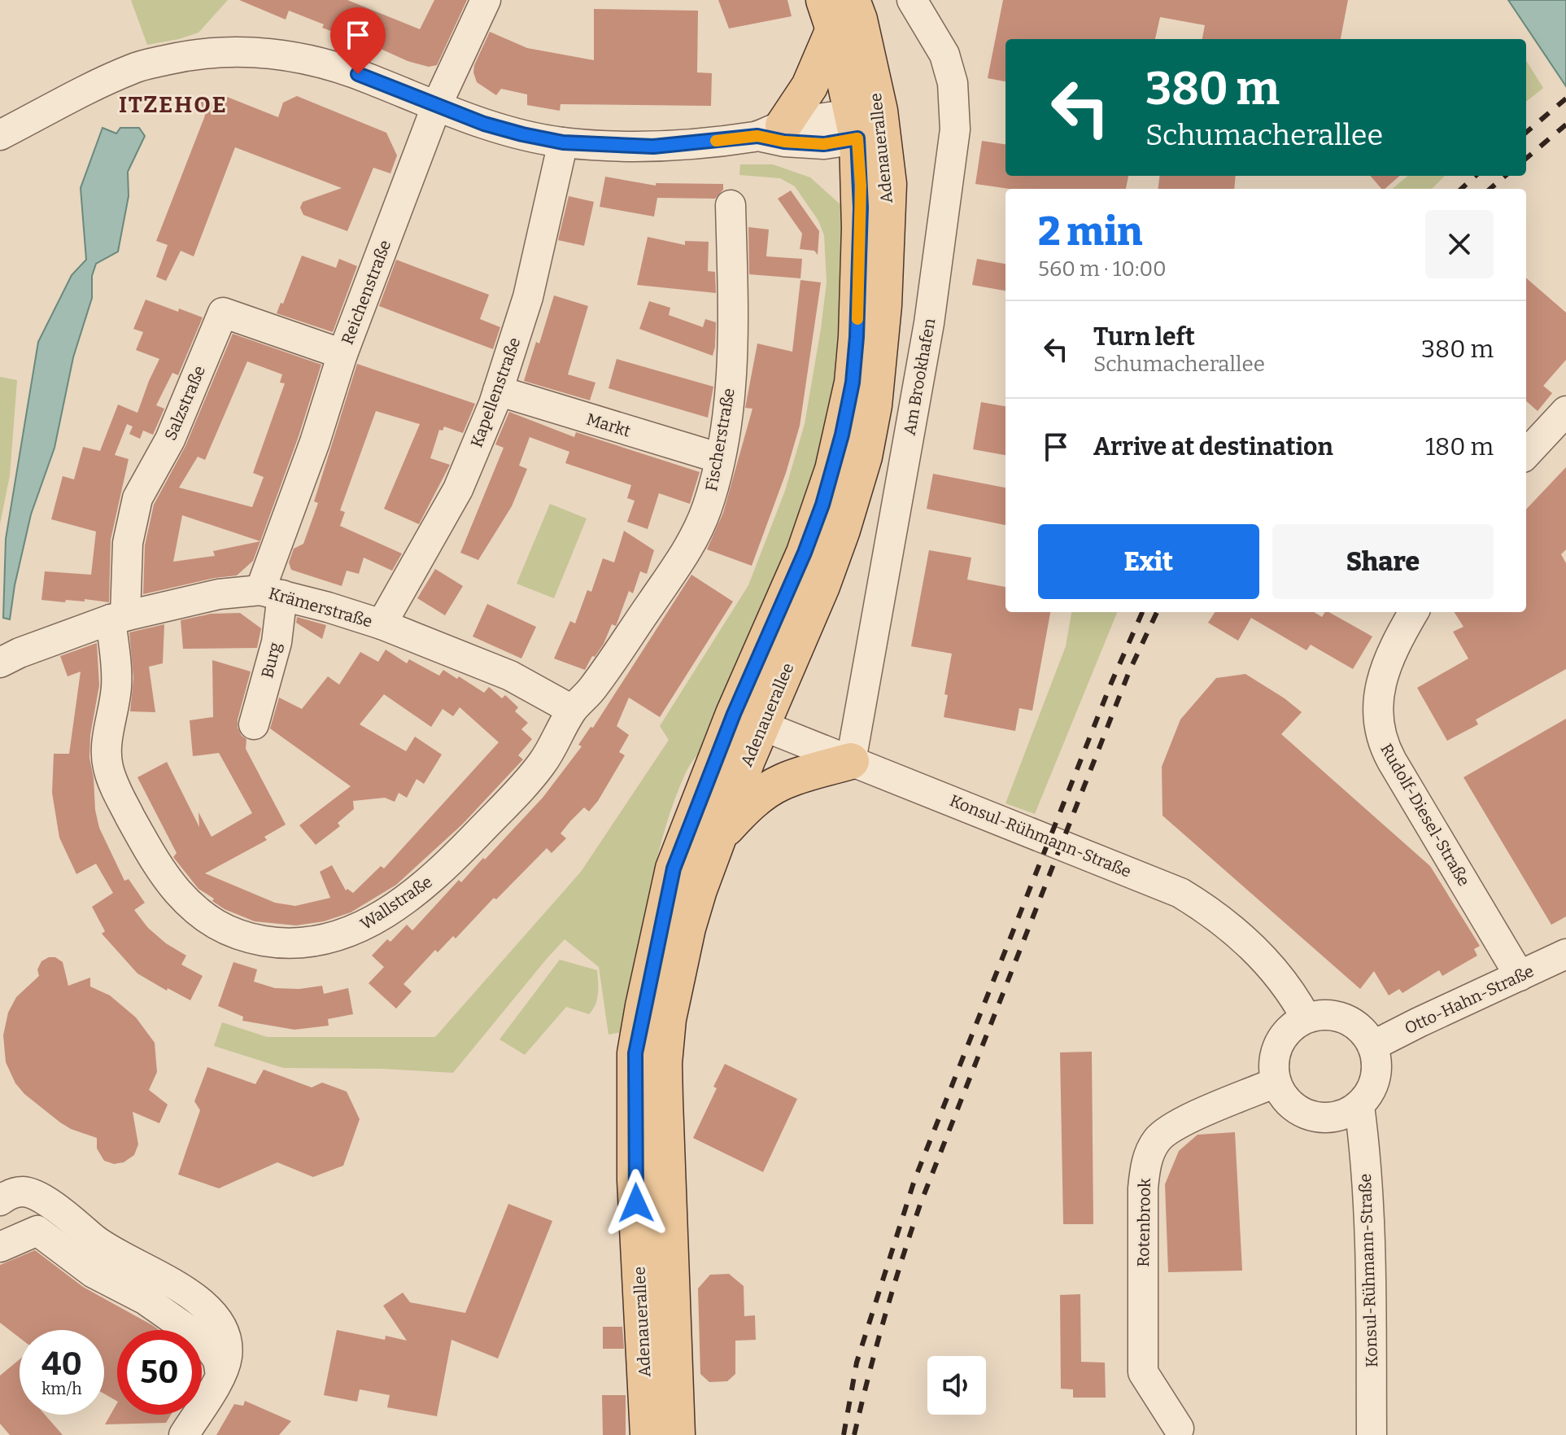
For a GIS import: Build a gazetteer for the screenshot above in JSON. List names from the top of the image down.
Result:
{
  "streets": {
    "main road": ["Adenauerallee"],
    "street": [
      "Reichenstraße",
      "Am Brookhafen",
      "Kapellenstraße",
      "Salzstraße",
      "Markt",
      "Fischerstraße",
      "Krämerstraße",
      "Burg",
      "Rudolf-Diesel-Straße",
      "Konsul-Rühmann-Straße",
      "Wallstraße",
      "Otto-Hahn-Straße",
      "Rotenbrook"
    ]
  },
  "crossings": [
    ["Adenauerallee", "Konsul-Rühmann-Straße"],
    ["Reichenstraße", "Salzstraße"],
    ["Reichenstraße", "Krämerstraße"],
    ["Reichenstraße", "Burg"],
    ["Am Brookhafen", "Konsul-Rühmann-Straße"],
    ["Kapellenstraße", "Markt"],
    ["Kapellenstraße", "Krämerstraße"],
    ["Salzstraße", "Krämerstraße"],
    ["Salzstraße", "Wallstraße"],
    ["Markt", "Fischerstraße"],
    ["Fischerstraße", "Krämerstraße"],
    ["Fischerstraße", "Wallstraße"],
    ["Krämerstraße", "Burg"],
    ["Krämerstraße", "Wallstraße"],
    ["Rudolf-Diesel-Straße", "Otto-Hahn-Straße"],
    ["Konsul-Rühmann-Straße", "Otto-Hahn-Straße"],
    ["Konsul-Rühmann-Straße", "Rotenbrook"],
    ["Otto-Hahn-Straße", "Rotenbrook"]
  ],
  "districts": ["ITZEHOE"],
  "page": {
    "turn": ["380 m", "Schumacherallee"],
    "heading": ["2 min", "560 m · 10:00"],
    "list": [
      {
        "name": "Turn left",
        "note": "Schumacherallee",
        "value": "380 m"
      },
      {
        "name": "Arrive at destination",
        "value": "180 m"
      }
    ],
    "buttons": ["Exit", "Share"],
    "speed": "40 km/h",
    "limit": "50"
  }
}
